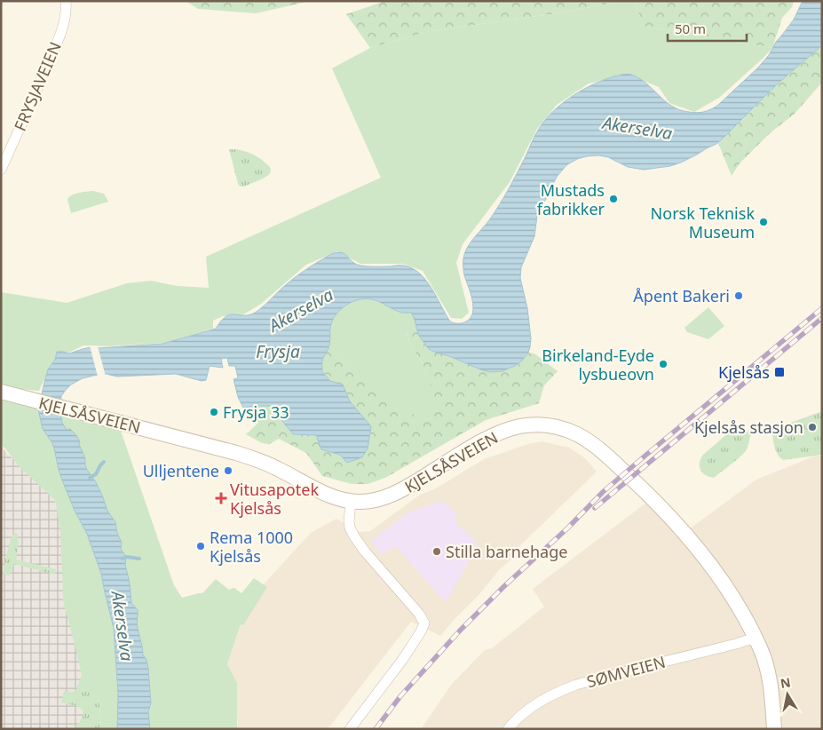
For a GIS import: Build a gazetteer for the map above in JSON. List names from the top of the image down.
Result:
{
  "streets": {
    "main road": ["KJELSÅSVEIEN"],
    "street": ["FRYSJAVEIEN", "SØMVEIEN"]
  },
  "crossings": [
    ["KJELSÅSVEIEN", "SØMVEIEN"]
  ],
  "water": ["Akerselva", "Frysja"],
  "places": {
    "other": [
      "Mustads fabrikker",
      "Norsk Teknisk Museum",
      "Åpent Bakeri",
      "Birkeland-Eyde lysbueovn",
      "Frysja 33",
      "Kjelsås stasjon",
      "Ulljentene",
      "Rema 1000 Kjelsås",
      "Stilla barnehage"
    ],
    "transit": ["Kjelsås"],
    "health": ["Vitusapotek Kjelsås"]
  },
  "scale_bar": "50 m",
  "north": "top"
}
